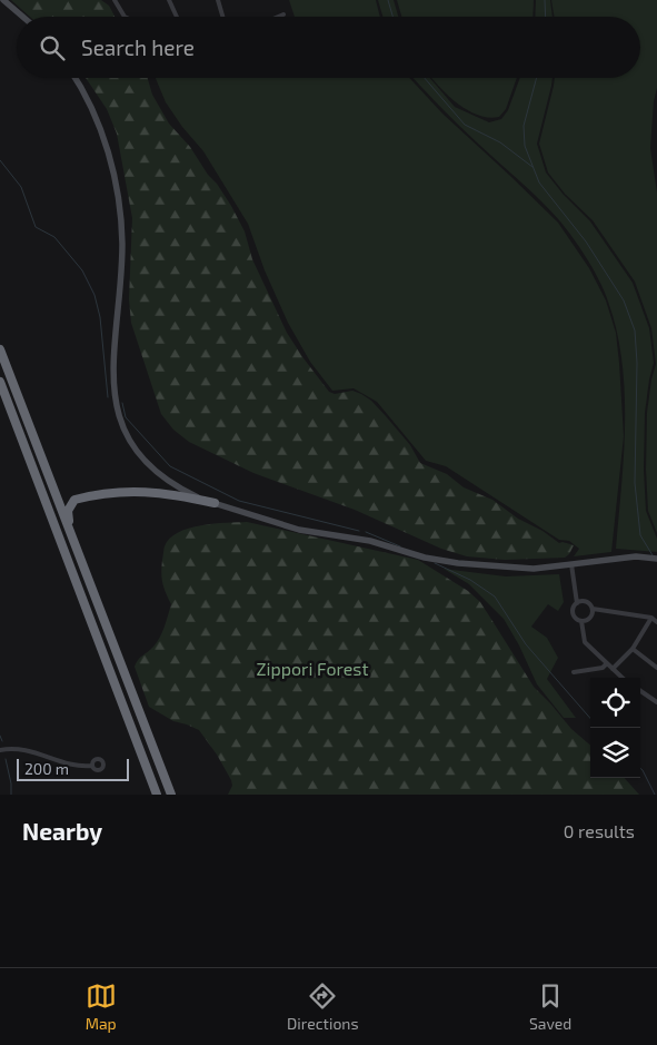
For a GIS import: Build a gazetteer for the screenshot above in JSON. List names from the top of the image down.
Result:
{
  "parks": ["Zippori Forest"],
  "scale_bar": "200 m",
  "page": {
    "search": "Search here",
    "scale": "200 m",
    "heading": ["Nearby", "0 results"],
    "nav": ["Map", "Directions", "Saved"]
  }
}
